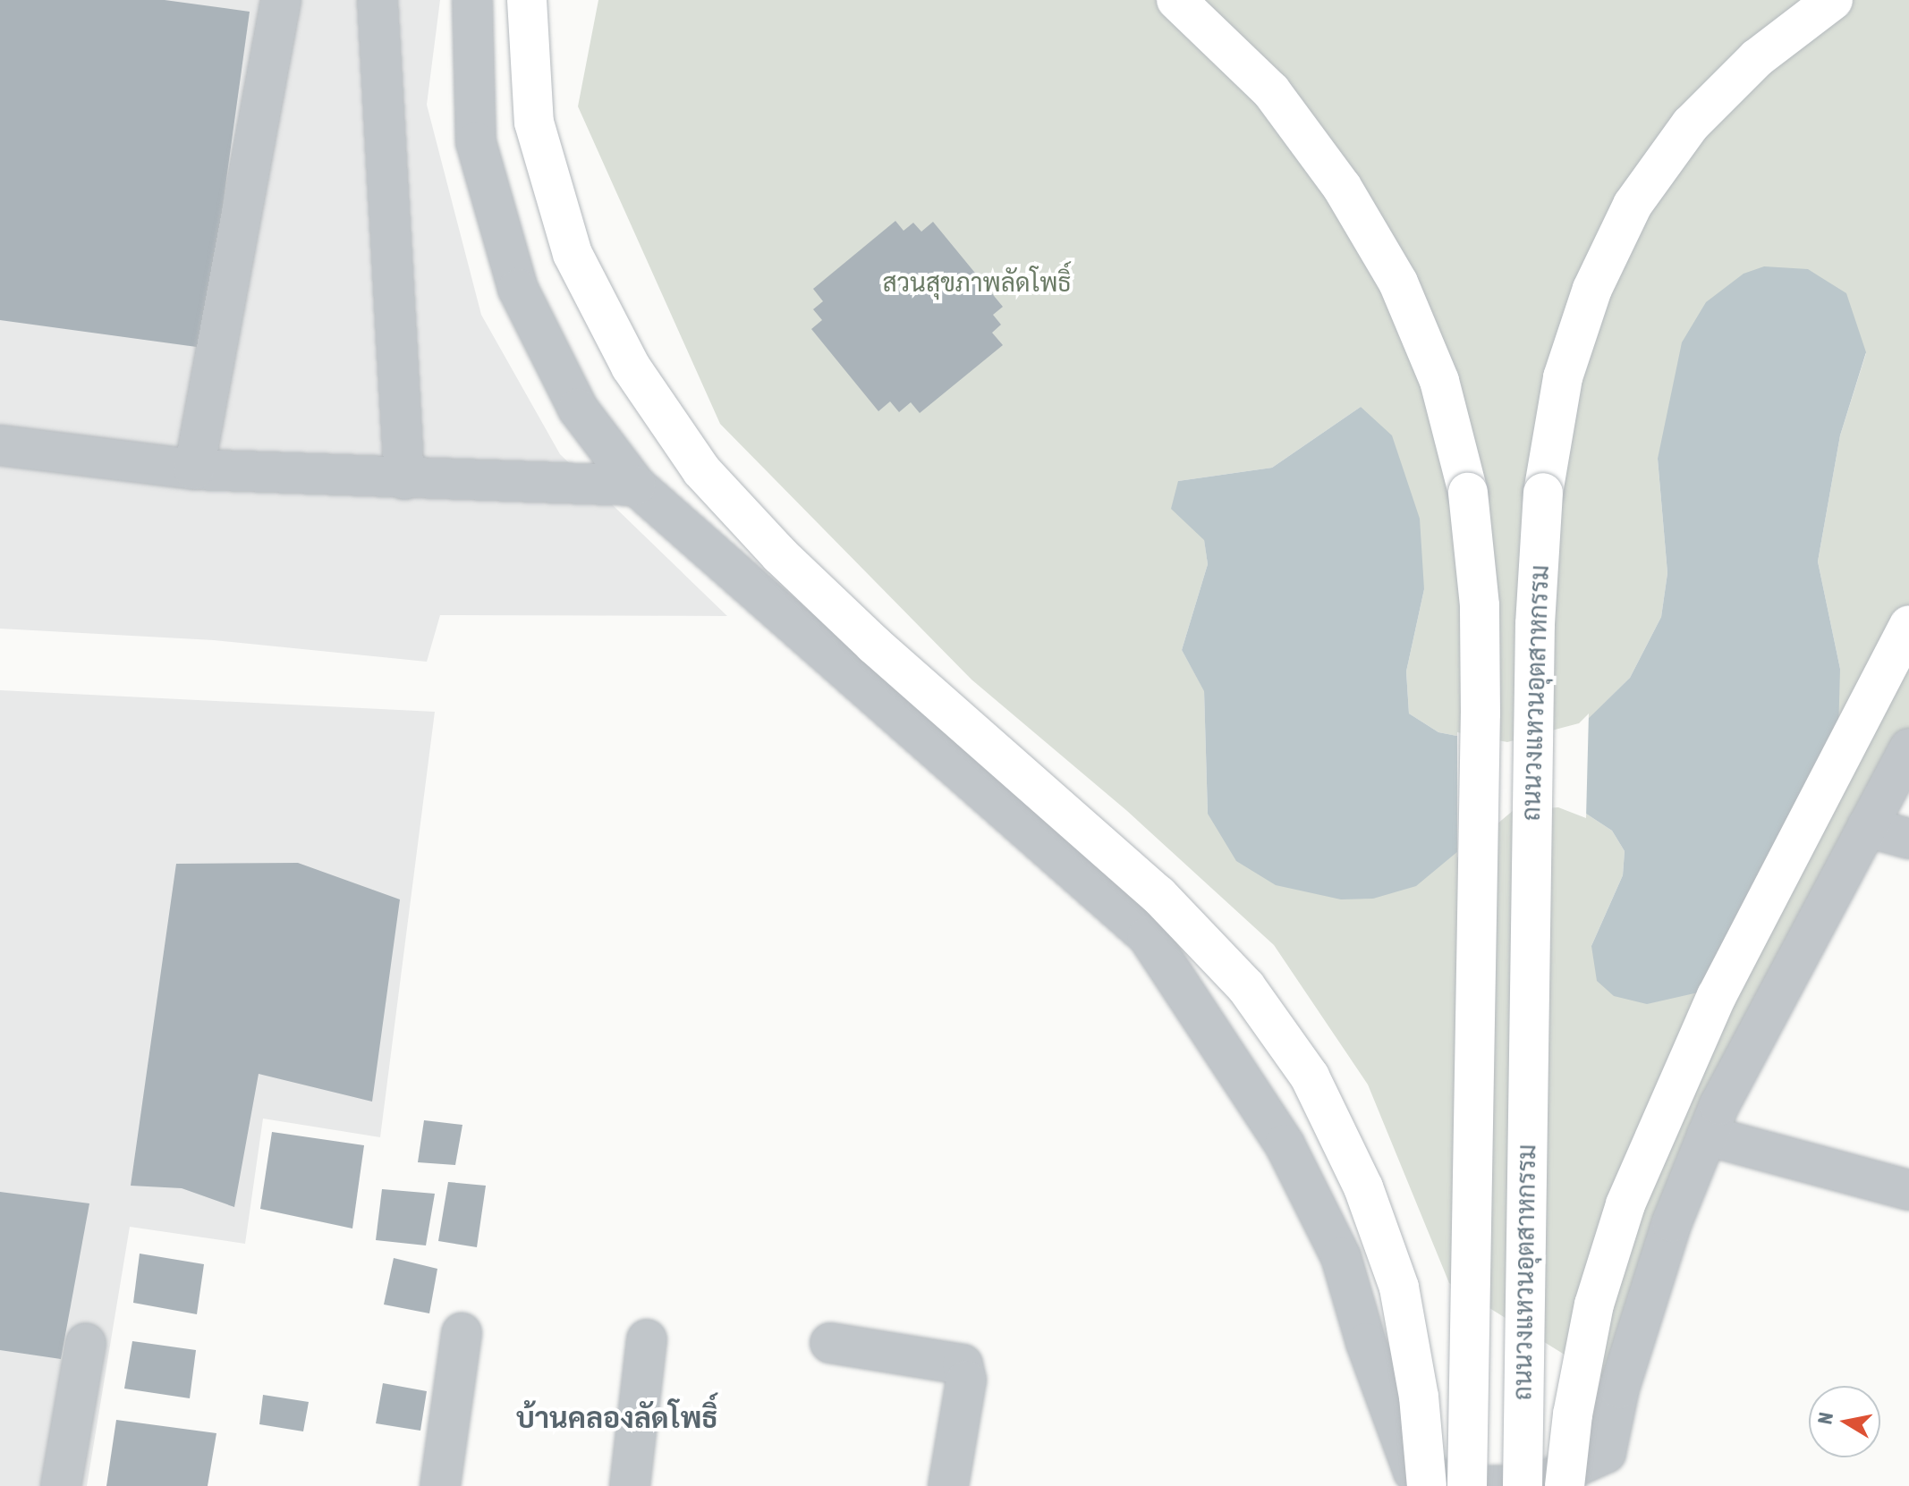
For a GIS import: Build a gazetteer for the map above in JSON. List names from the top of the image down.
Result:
{
  "streets": {
    "main road": ["ถนนวงแหวนอุตสาหกรรม"]
  },
  "districts": ["บ้านคลองลัดโพธิ์"],
  "parks": ["สวนสุขภาพลัดโพธิ์"],
  "north": "left"
}
